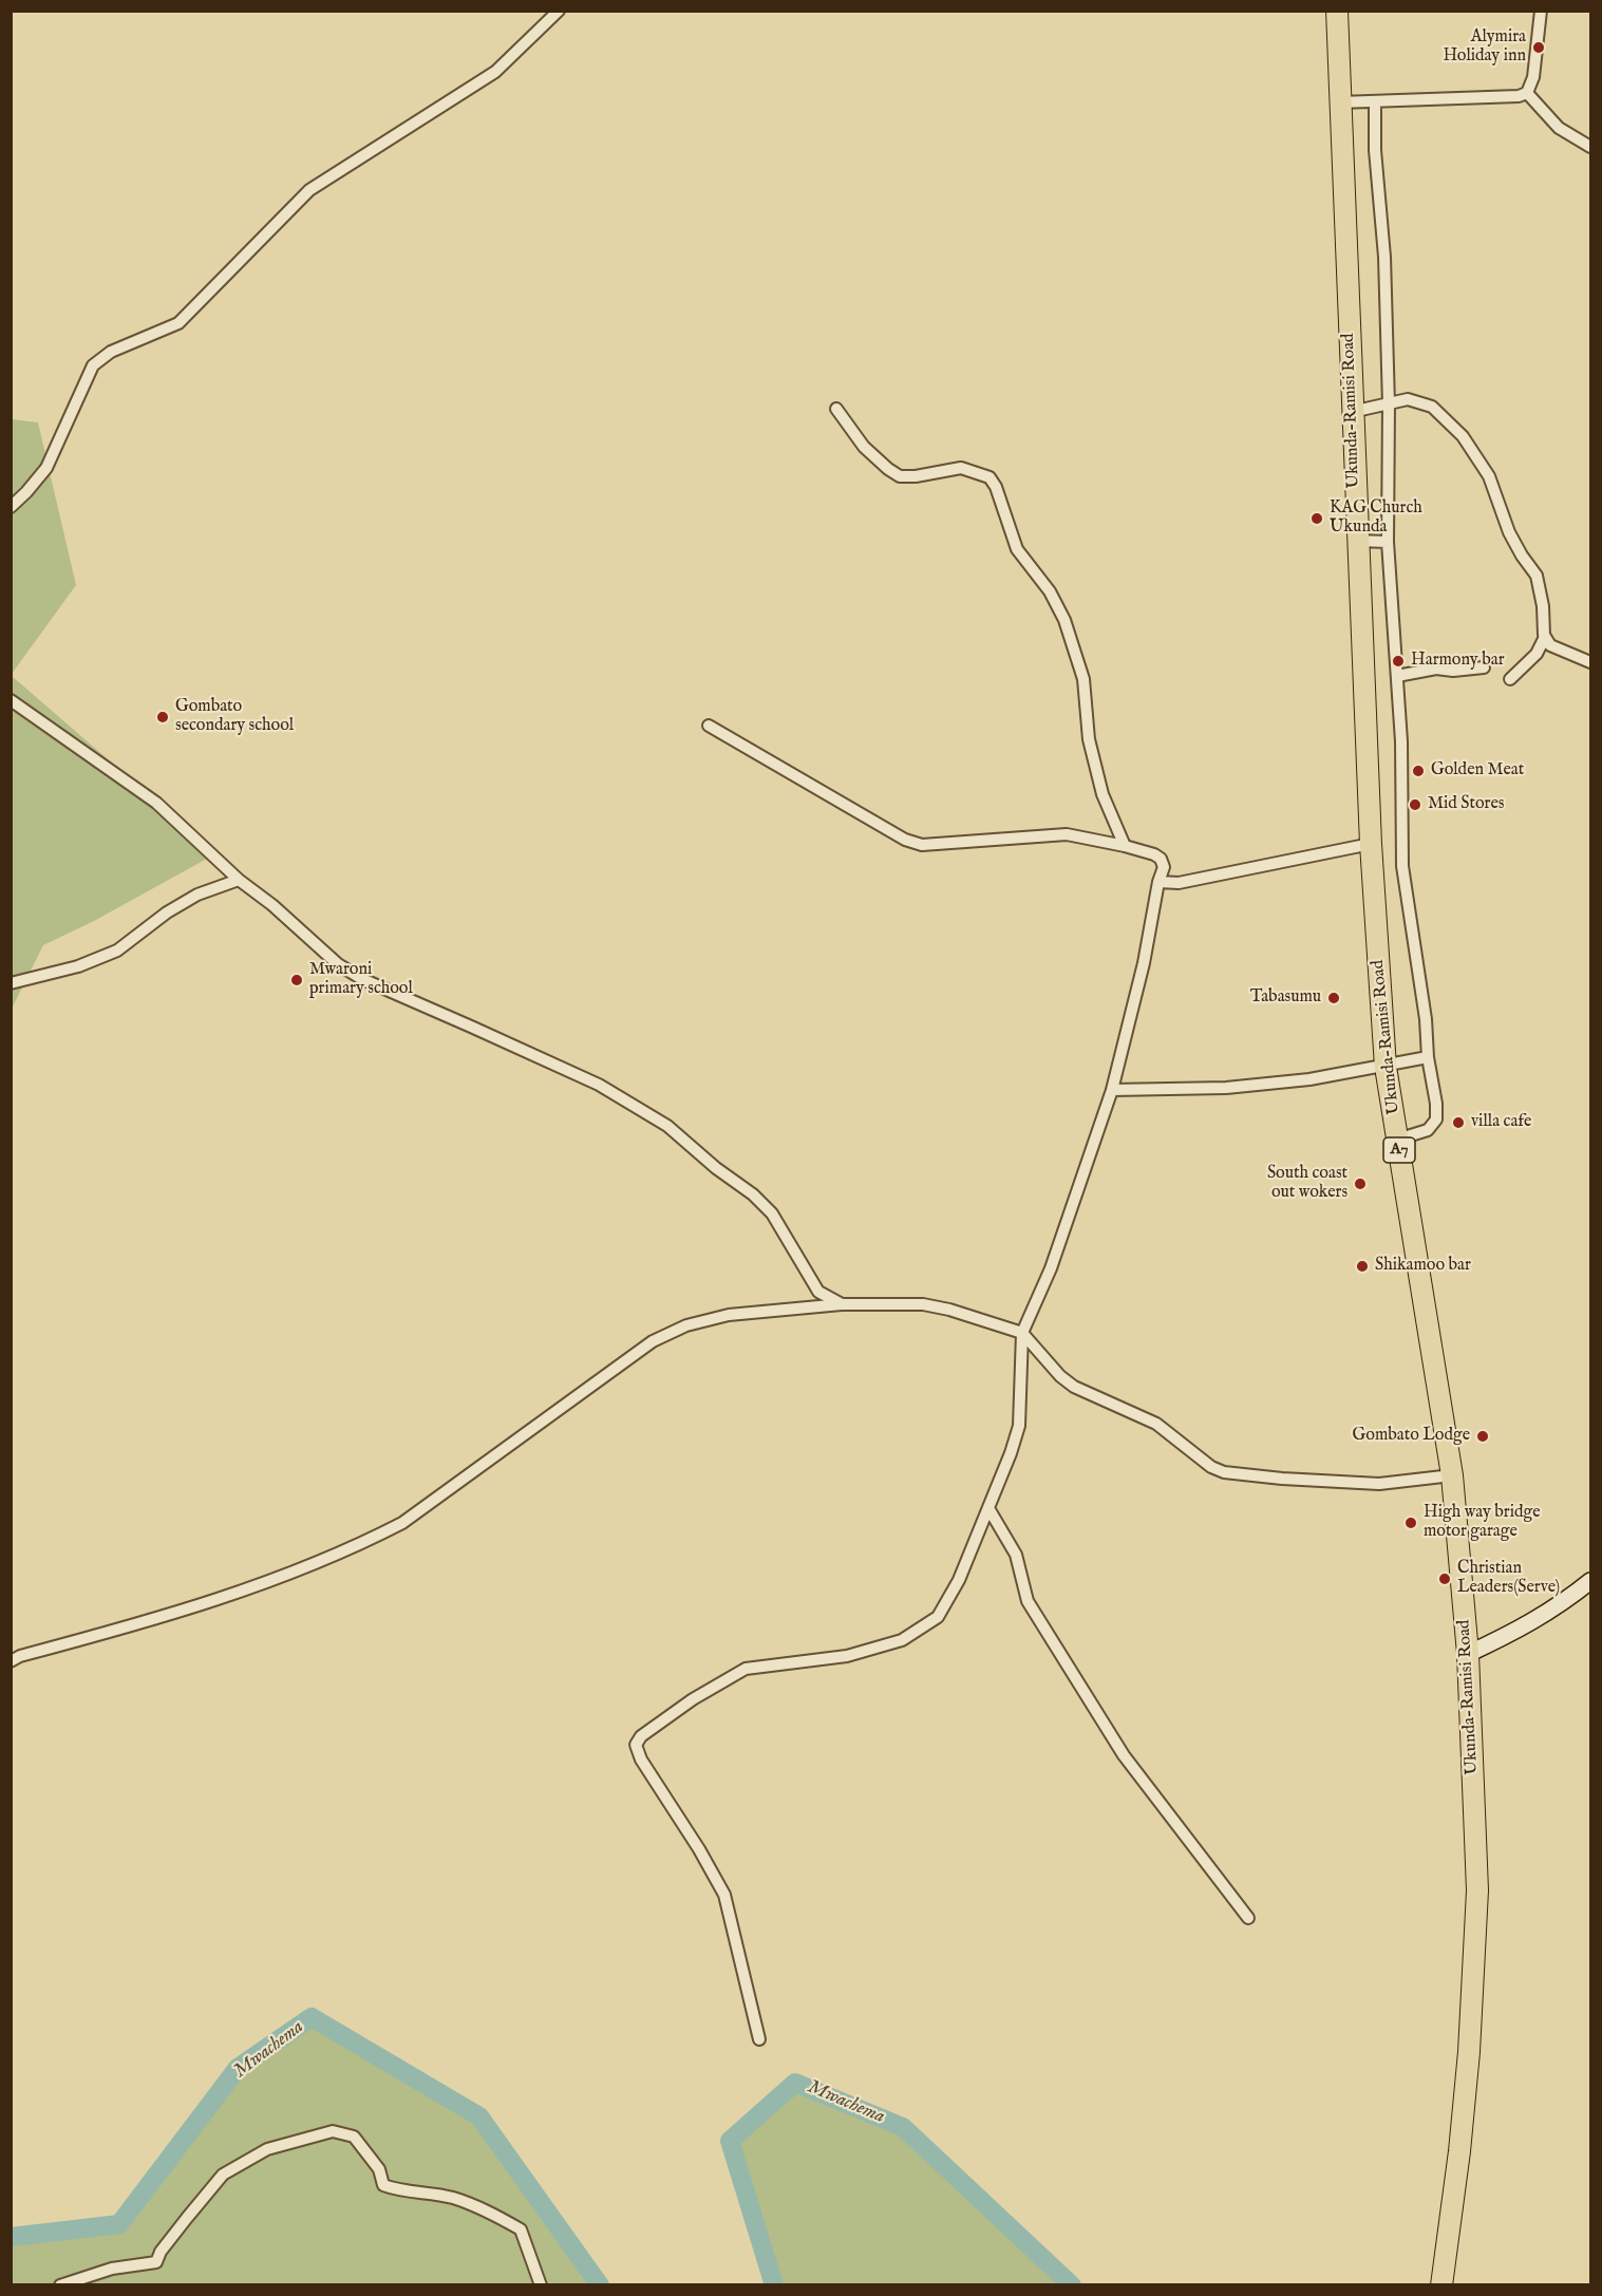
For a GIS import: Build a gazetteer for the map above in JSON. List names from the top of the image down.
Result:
{
  "streets": {
    "highway": ["Ukunda-Ramisi Road", "A7"]
  },
  "water": ["Mwachema"],
  "places": [
    "Alymira Holiday inn",
    "KAG Church Ukunda",
    "Harmony bar",
    "Gombato secondary school",
    "Golden Meat",
    "Mid Stores",
    "Mwaroni primary school",
    "Tabasumu",
    "villa cafe",
    "South coast out wokers",
    "Shikamoo bar",
    "Gombato Lodge",
    "High way bridge motor garage",
    "Christian Leaders(Serve)"
  ]
}
